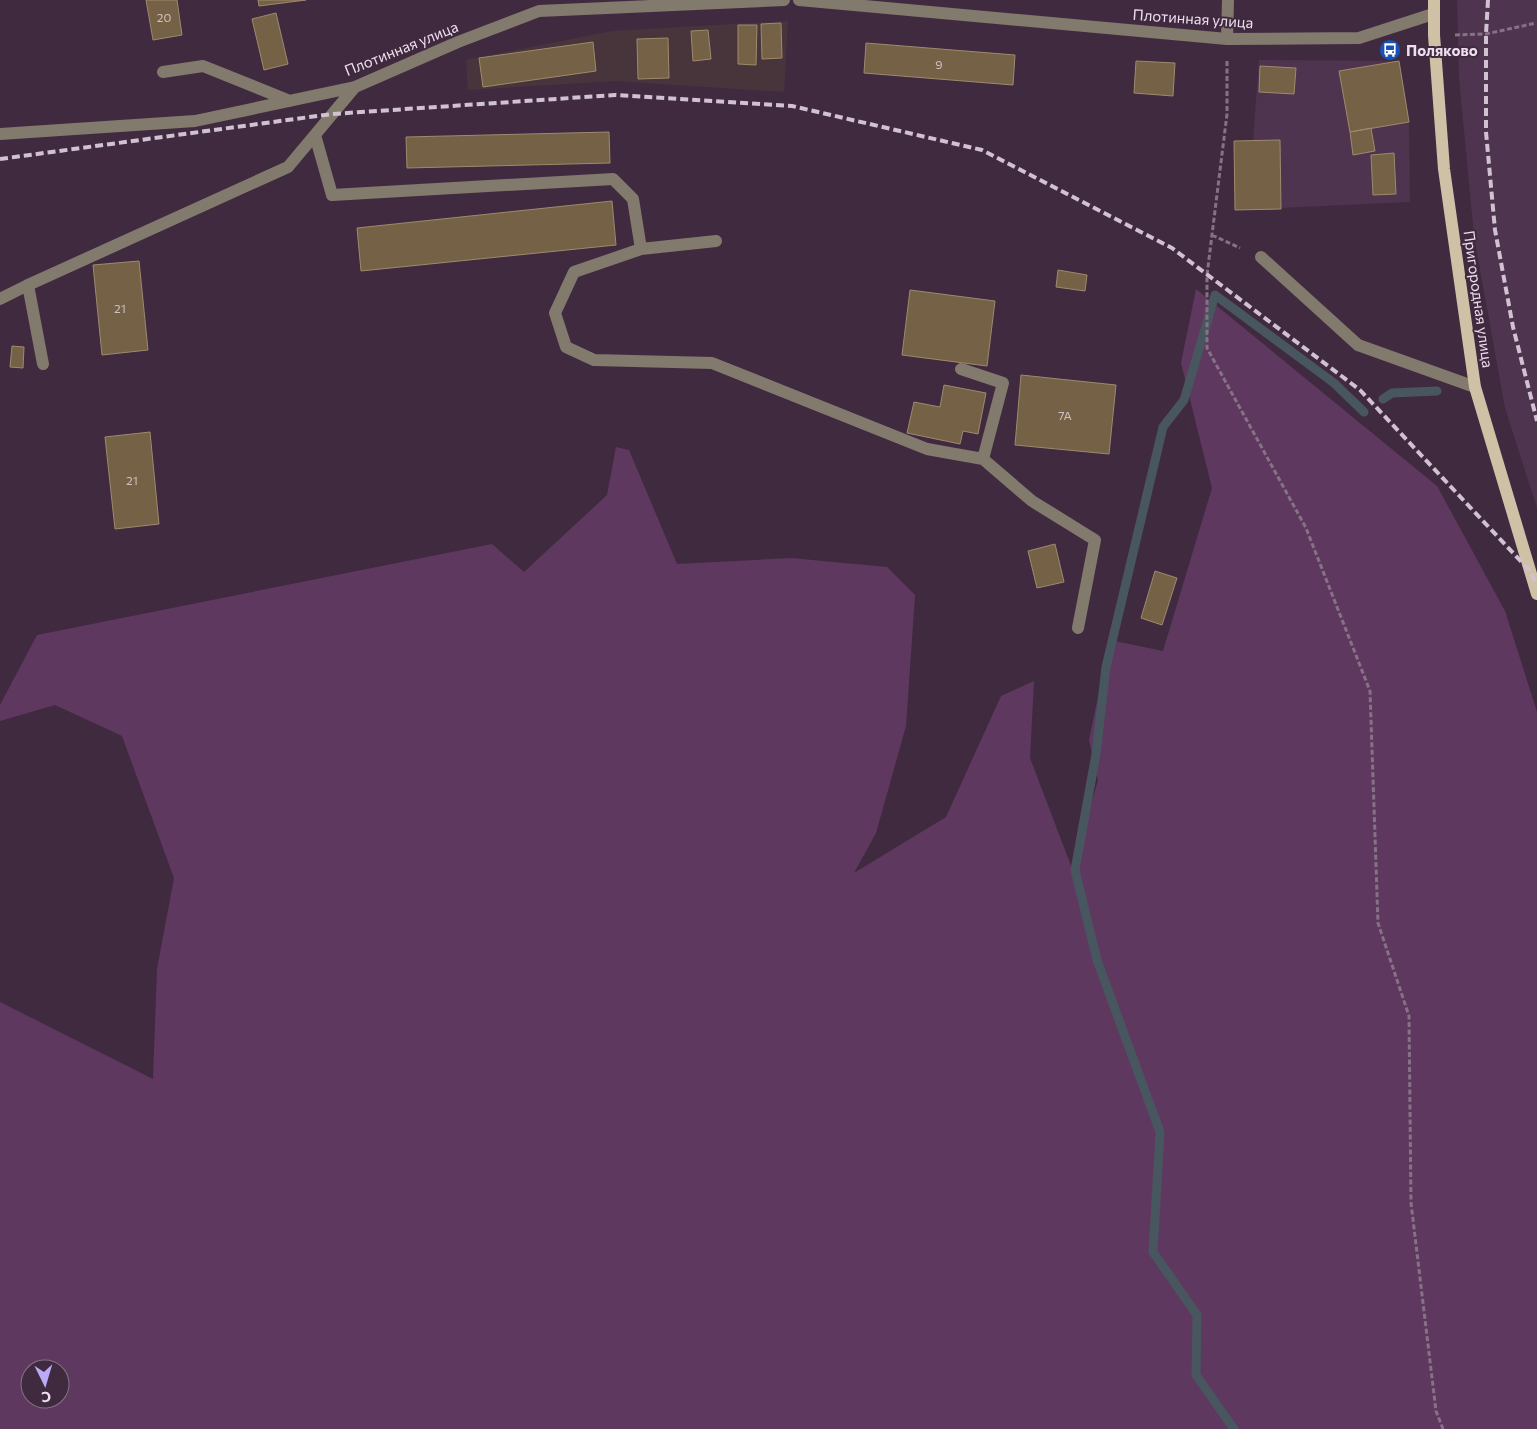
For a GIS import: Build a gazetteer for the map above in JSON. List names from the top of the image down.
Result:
{
  "streets": {
    "main road": ["Пригородная улица"],
    "street": ["Плотинная улица"]
  },
  "crossings": [
    ["Плотинная улица", "Пригородная улица"]
  ],
  "places": {
    "bus stop": ["Поляково"]
  },
  "house_numbers": [
    "20",
    "9",
    "21",
    "7А",
    "21"
  ],
  "north": "bottom"
}
